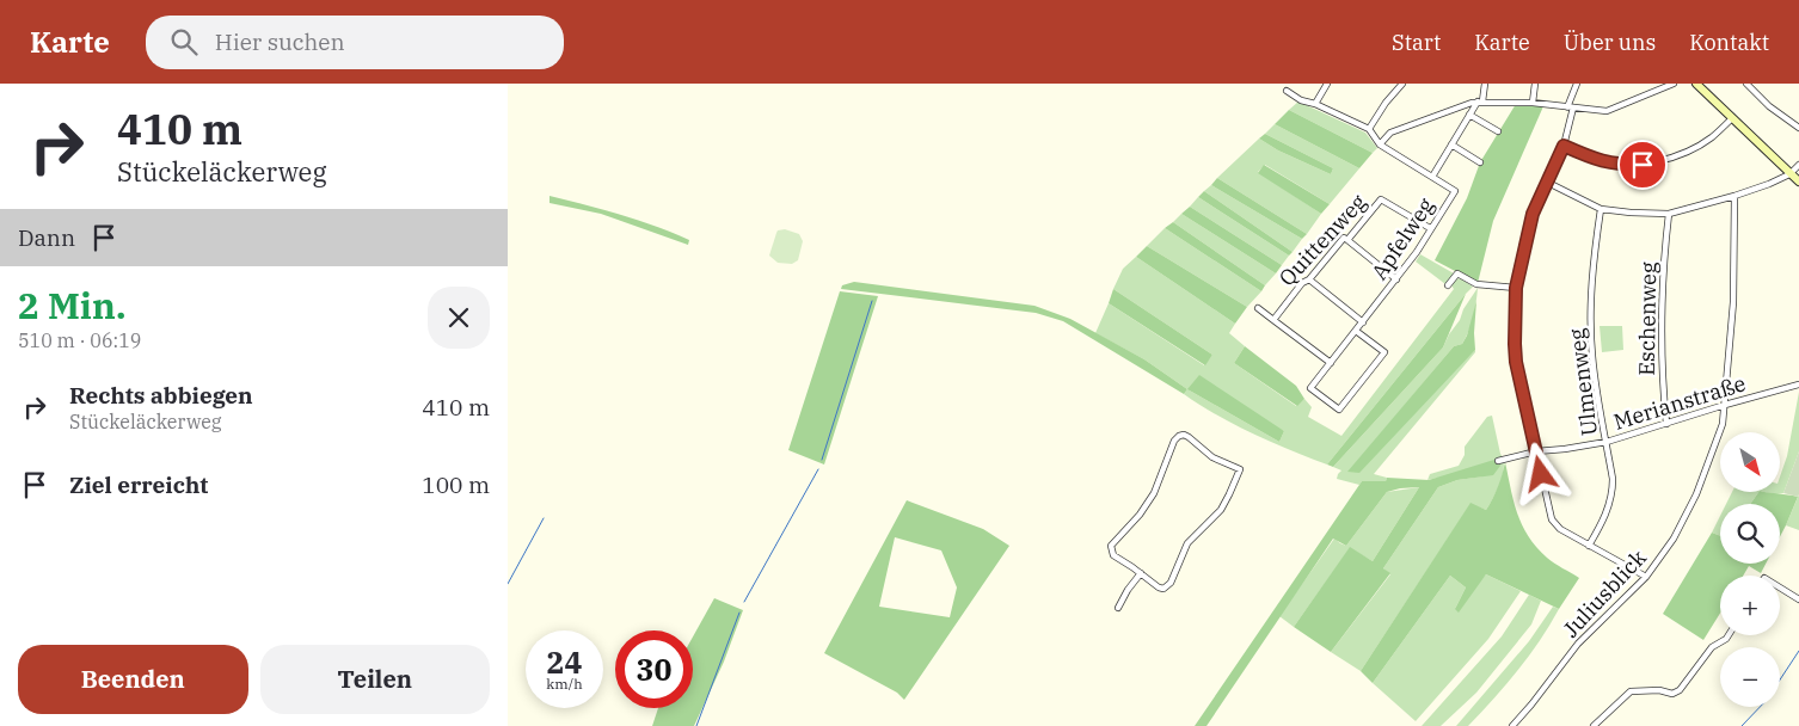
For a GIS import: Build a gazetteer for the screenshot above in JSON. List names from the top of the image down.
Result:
{
  "streets": {
    "street": [
      "Apfelweg",
      "Quittenweg",
      "Eschenweg",
      "Ulmenweg",
      "Merianstraße",
      "Juliusblick"
    ]
  },
  "crossings": [
    ["Apfelweg", "Quittenweg"],
    ["Eschenweg", "Merianstraße"],
    ["Ulmenweg", "Merianstraße"],
    ["Merianstraße", "Juliusblick"]
  ],
  "north": "bottom right",
  "page": {
    "header": "Karte",
    "search": "Hier suchen",
    "nav": [
      "Start",
      "Karte",
      "Über uns",
      "Kontakt"
    ],
    "turn": ["410 m", "Stückeläckerweg"],
    "then": "Dann",
    "heading": ["2 Min.", "510 m · 06:19"],
    "list": [
      {
        "name": "Rechts abbiegen",
        "note": "Stückeläckerweg",
        "value": "410 m"
      },
      {
        "name": "Ziel erreicht",
        "value": "100 m"
      }
    ],
    "map_buttons": ["+", "−"],
    "speed": "24 km/h",
    "limit": "30",
    "buttons": ["Beenden", "Teilen"]
  }
}
